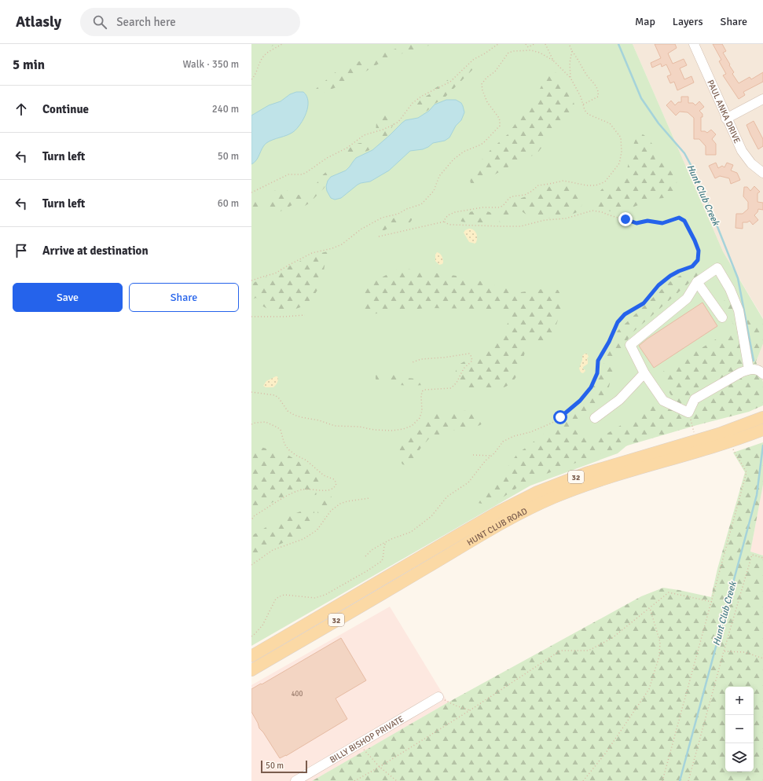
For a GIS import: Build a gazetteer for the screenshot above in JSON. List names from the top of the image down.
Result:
{
  "streets": {
    "main road": ["32", "HUNT CLUB ROAD"],
    "street": ["PAUL ANKA DRIVE", "BILLY BISHOP PRIVATE"]
  },
  "water": ["Hunt Club Creek"],
  "house_numbers": ["400"],
  "scale_bar": "50 m",
  "page": {
    "header": "Atlasly",
    "search": "Search here",
    "nav": ["Map", "Layers", "Share"],
    "heading": ["5 min", "Walk · 350 m"],
    "list": [
      ["Continue", "240 m"],
      ["Turn left", "50 m"],
      ["Turn left", "60 m"],
      "Arrive at destination"
    ],
    "buttons": ["Save", "Share"],
    "map_buttons": ["+", "−"],
    "scale": "50 m"
  }
}
